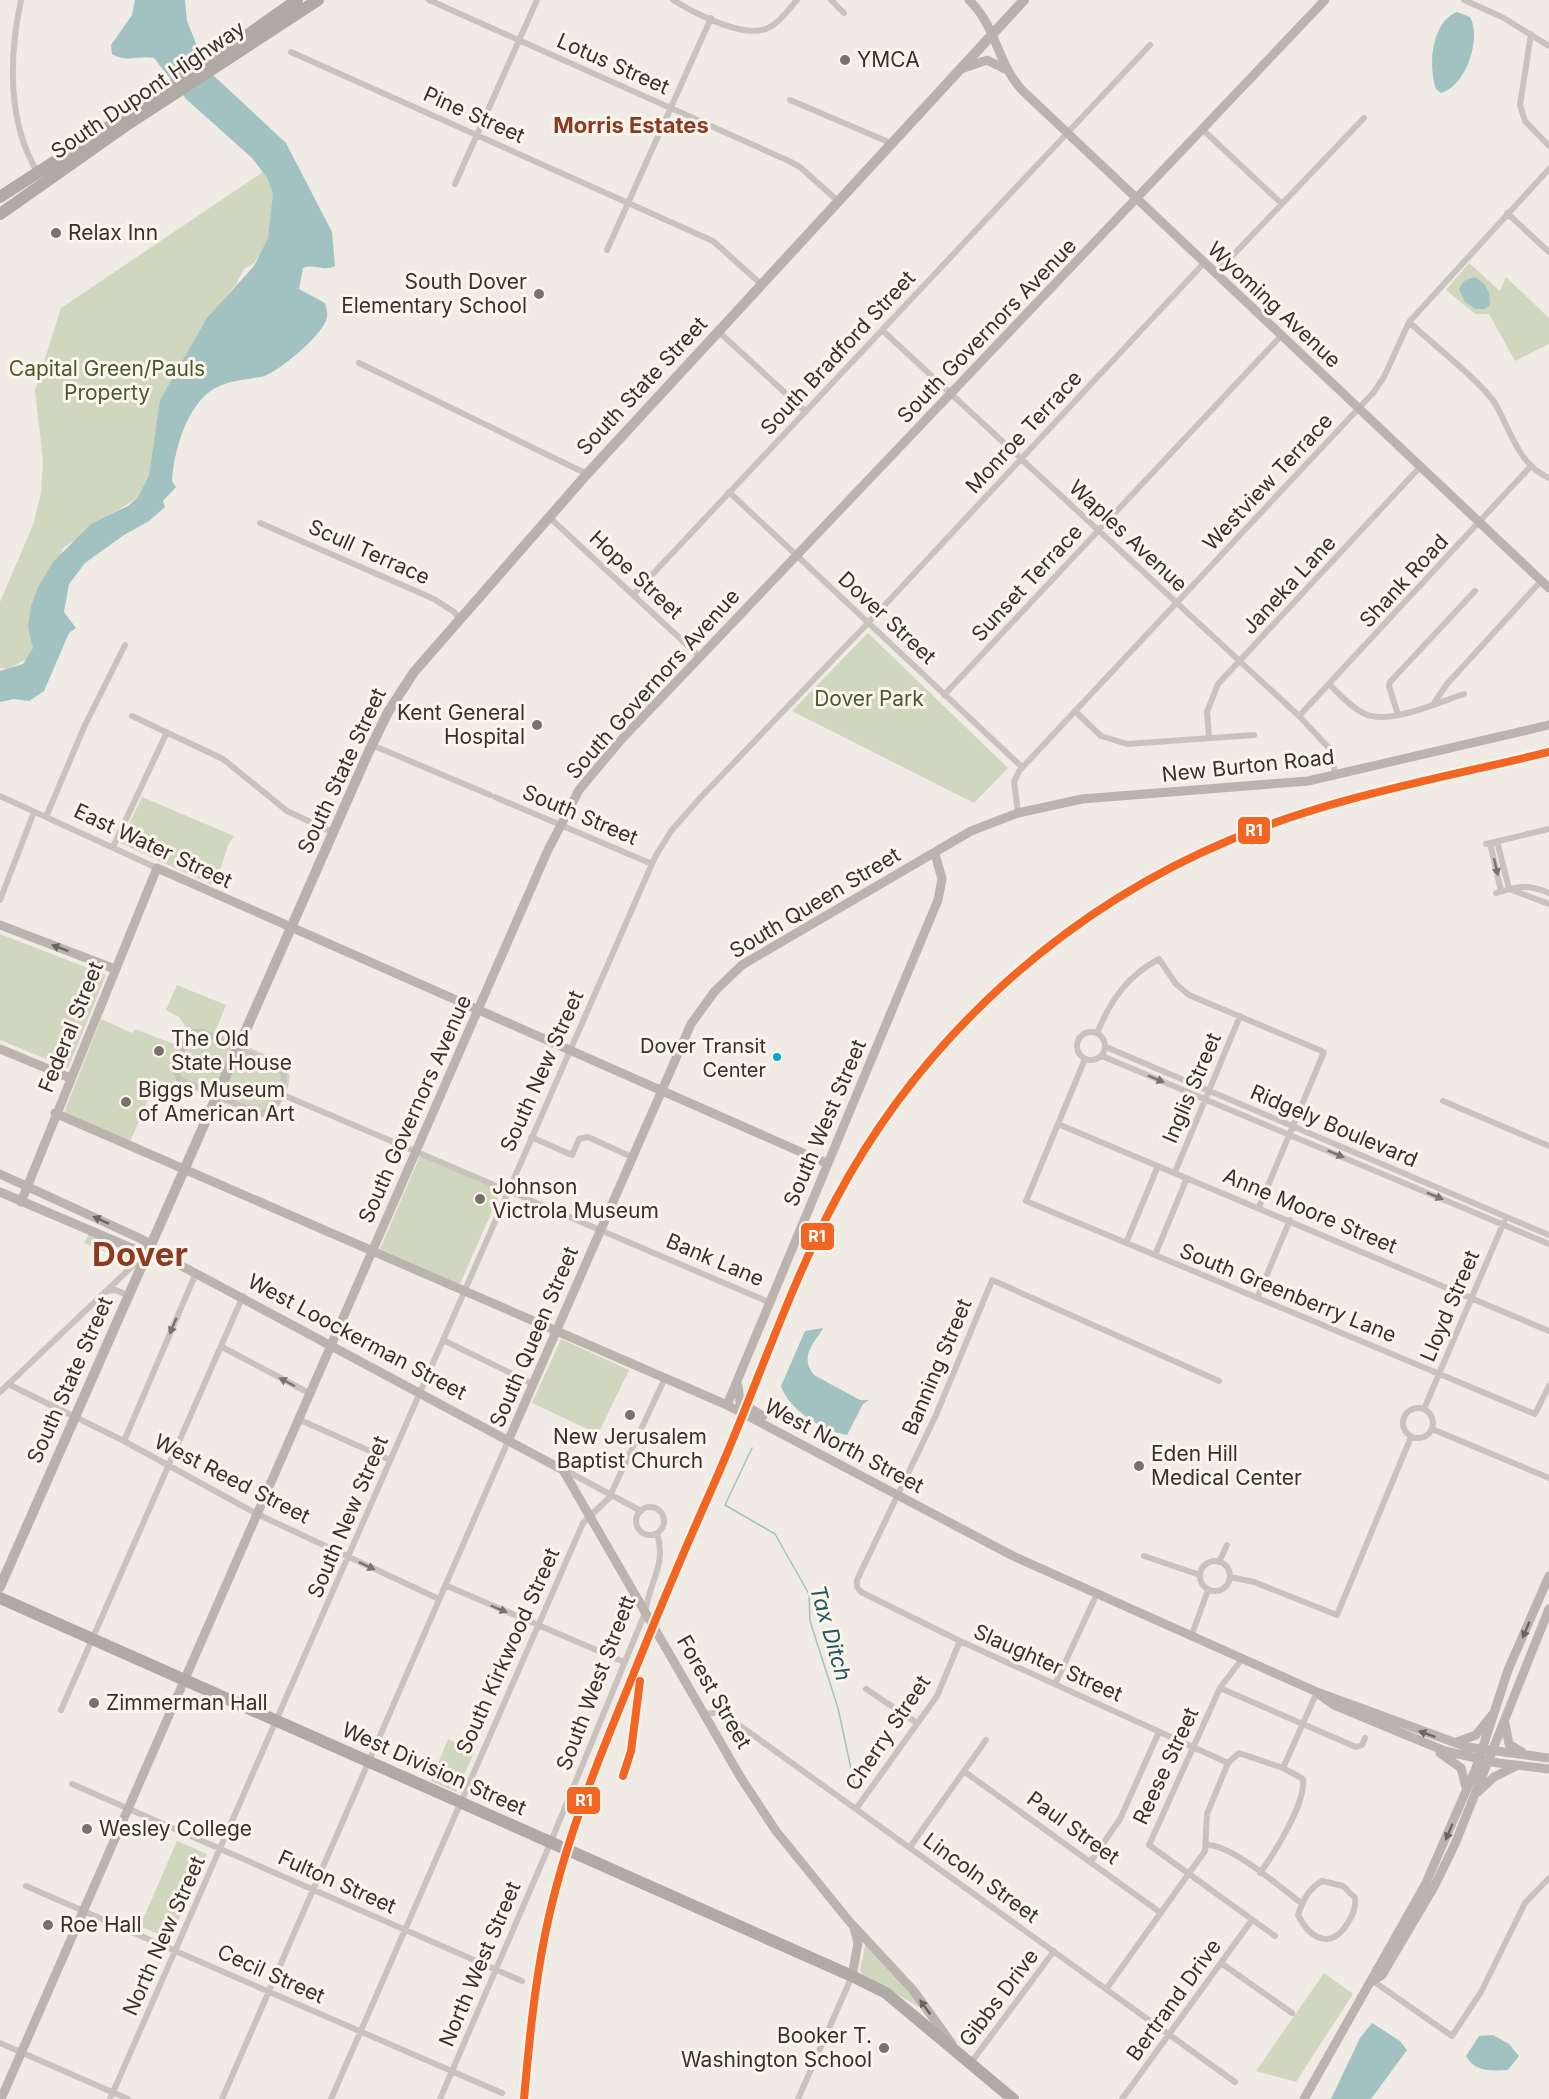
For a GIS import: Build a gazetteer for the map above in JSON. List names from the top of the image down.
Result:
{
  "streets": {
    "highway": ["South Dupont Highway", "Forest Street", "West Division Street"],
    "main road": ["South State Street"],
    "street": [
      "Lotus Street",
      "Pine Street",
      "Wyoming Avenue",
      "South Governors Avenue",
      "South Bradford Street",
      "Monroe Terrace",
      "Westview Terrace",
      "Waples Avenue",
      "Scull Terrace",
      "Hope Street",
      "Shank Road",
      "Sunset Terrace",
      "Janeka Lane",
      "Dover Street",
      "New Burton Road",
      "South Street",
      "East Water Street",
      "South Queen Street",
      "Federal Street",
      "South New Street",
      "Inglis Street",
      "South West Street",
      "Ridgely Boulevard",
      "Anne Moore Street",
      "Bank Lane",
      "South Greenberry Lane",
      "Lloyd Street",
      "West Loockerman Street",
      "Banning Street",
      "West North Street",
      "West Reed Street",
      "South Kirkwood Street",
      "Slaughter Street",
      "South West Streett",
      "Cherry Street",
      "Reese Street",
      "Paul Street",
      "Lincoln Street",
      "Fulton Street",
      "North New Street",
      "North West Street",
      "Cecil Street",
      "Gibbs Drive",
      "Bertrand Drive"
    ]
  },
  "crossings": [
    ["Lotus Street", "South State Street"],
    ["Pine Street", "South State Street"],
    ["Wyoming Avenue", "South Governors Avenue"],
    ["Wyoming Avenue", "South Bradford Street"],
    ["Wyoming Avenue", "South State Street"],
    ["Wyoming Avenue", "Monroe Terrace"],
    ["Wyoming Avenue", "Westview Terrace"],
    ["Wyoming Avenue", "Shank Road"],
    ["Wyoming Avenue", "Sunset Terrace"],
    ["Wyoming Avenue", "Janeka Lane"],
    ["South Governors Avenue", "Waples Avenue"],
    ["South Governors Avenue", "Hope Street"],
    ["South Governors Avenue", "Dover Street"],
    ["South Governors Avenue", "South Street"],
    ["South Governors Avenue", "East Water Street"],
    ["South Governors Avenue", "Bank Lane"],
    ["South Governors Avenue", "West Loockerman Street"],
    ["South Governors Avenue", "West North Street"],
    ["South Governors Avenue", "West Reed Street"],
    ["South Governors Avenue", "West Division Street"],
    ["South Governors Avenue", "Fulton Street"],
    ["South Governors Avenue", "Cecil Street"],
    ["South Bradford Street", "Waples Avenue"],
    ["South Bradford Street", "Hope Street"],
    ["South Bradford Street", "Dover Street"],
    ["South State Street", "Scull Terrace"],
    ["South State Street", "Hope Street"],
    ["South State Street", "South Street"],
    ["South State Street", "East Water Street"],
    ["South State Street", "West Loockerman Street"],
    ["South State Street", "West North Street"],
    ["South State Street", "West Reed Street"],
    ["Monroe Terrace", "Waples Avenue"],
    ["Monroe Terrace", "Dover Street"],
    ["Monroe Terrace", "South New Street"],
    ["Westview Terrace", "Waples Avenue"],
    ["Westview Terrace", "Dover Street"],
    ["Waples Avenue", "Shank Road"],
    ["Waples Avenue", "Sunset Terrace"],
    ["Waples Avenue", "Janeka Lane"],
    ["Waples Avenue", "New Burton Road"],
    ["Sunset Terrace", "Dover Street"],
    ["Dover Street", "South New Street"],
    ["New Burton Road", "South Queen Street"],
    ["South Street", "South New Street"],
    ["East Water Street", "South Queen Street"],
    ["East Water Street", "Federal Street"],
    ["East Water Street", "South New Street"],
    ["East Water Street", "South West Street"],
    ["South Queen Street", "South West Street"],
    ["South Queen Street", "Bank Lane"],
    ["South Queen Street", "West Loockerman Street"],
    ["South Queen Street", "West North Street"],
    ["South Queen Street", "West Reed Street"],
    ["South Queen Street", "West Division Street"],
    ["South Queen Street", "Fulton Street"],
    ["South Queen Street", "Cecil Street"],
    ["Federal Street", "West North Street"],
    ["South New Street", "Bank Lane"],
    ["South New Street", "West Loockerman Street"],
    ["South New Street", "West North Street"],
    ["South New Street", "West Reed Street"],
    ["South New Street", "West Division Street"],
    ["South New Street", "North New Street"],
    ["Inglis Street", "Ridgely Boulevard"],
    ["Inglis Street", "Anne Moore Street"],
    ["South West Street", "Bank Lane"],
    ["South West Street", "West North Street"],
    ["Ridgely Boulevard", "Lloyd Street"],
    ["Anne Moore Street", "South Greenberry Lane"],
    ["Anne Moore Street", "Lloyd Street"],
    ["South Greenberry Lane", "Lloyd Street"],
    ["West Loockerman Street", "South Kirkwood Street"],
    ["West Loockerman Street", "South West Streett"],
    ["West Loockerman Street", "Forest Street"],
    ["Banning Street", "West North Street"],
    ["Banning Street", "Slaughter Street"],
    ["West North Street", "South Kirkwood Street"],
    ["West North Street", "Reese Street"],
    ["South Kirkwood Street", "Forest Street"],
    ["South Kirkwood Street", "West Division Street"],
    ["South Kirkwood Street", "Fulton Street"],
    ["South Kirkwood Street", "Cecil Street"],
    ["Slaughter Street", "Cherry Street"],
    ["Slaughter Street", "Reese Street"],
    ["South West Streett", "Forest Street"],
    ["South West Streett", "West Division Street"],
    ["South West Streett", "North West Street"],
    ["Forest Street", "West Division Street"],
    ["Forest Street", "Lincoln Street"],
    ["Forest Street", "Gibbs Drive"],
    ["Cherry Street", "Lincoln Street"],
    ["Reese Street", "Bertrand Drive"],
    ["West Division Street", "North New Street"],
    ["West Division Street", "North West Street"],
    ["Lincoln Street", "Gibbs Drive"],
    ["Lincoln Street", "Bertrand Drive"],
    ["Fulton Street", "North New Street"],
    ["Fulton Street", "North West Street"],
    ["North New Street", "Cecil Street"],
    ["North West Street", "Cecil Street"]
  ],
  "districts": ["Morris Estates", "Dover"],
  "water": ["Tax Ditch"],
  "parks": ["Capital Green/Pauls Property", "Dover Park"],
  "places": [
    "YMCA",
    "Relax Inn",
    "South Dover Elementary School",
    "Kent General Hospital",
    "The Old State House",
    "Dover Transit Center",
    "Biggs Museum of American Art",
    "Johnson Victrola Museum",
    "New Jerusalem Baptist Church",
    "Eden Hill Medical Center",
    "Zimmerman Hall",
    "Wesley College",
    "Roe Hall",
    "Booker T. Washington School"
  ],
  "lines": ["transit line R1"]
}
